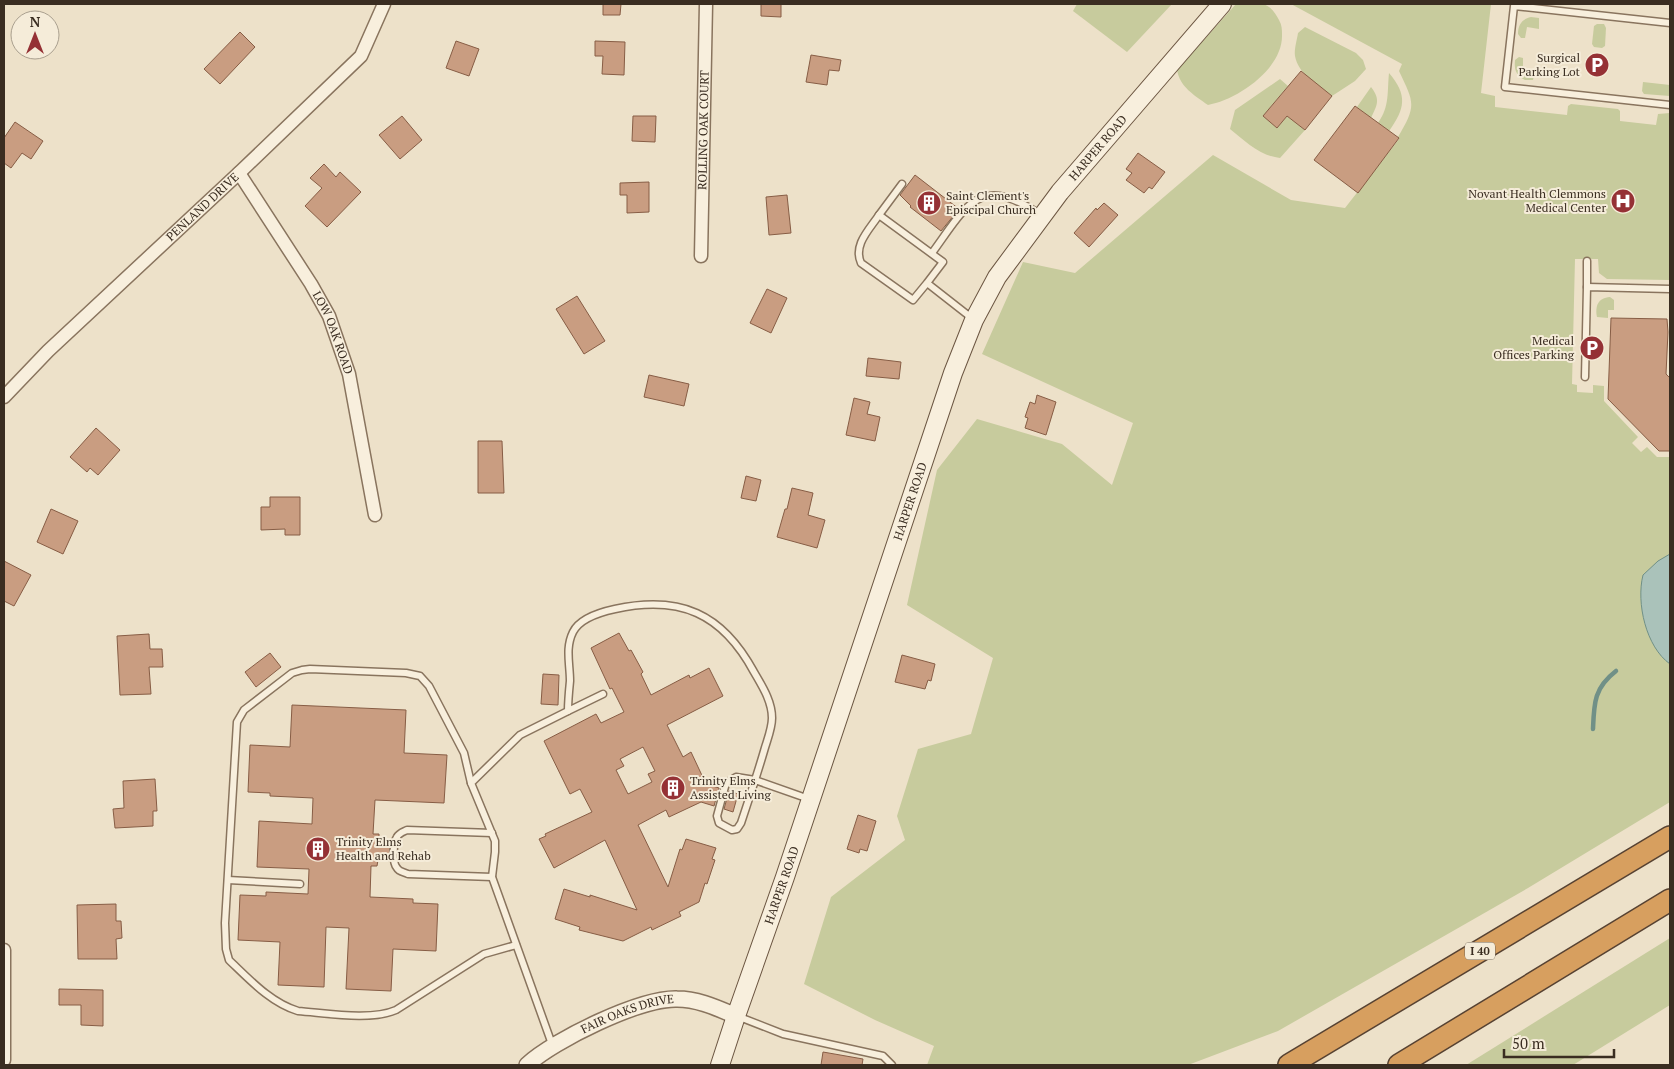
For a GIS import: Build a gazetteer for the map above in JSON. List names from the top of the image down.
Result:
{
  "streets": {
    "highway": ["I 40"],
    "main road": ["HARPER ROAD"],
    "street": [
      "ROLLING OAK COURT",
      "PENLAND DRIVE",
      "LOW OAK ROAD",
      "FAIR OAKS DRIVE"
    ]
  },
  "crossings": [
    ["HARPER ROAD", "FAIR OAKS DRIVE"],
    ["PENLAND DRIVE", "LOW OAK ROAD"]
  ],
  "places": {
    "parking": ["Surgical Parking Lot", "Medical Offices Parking"],
    "hospital": ["Novant Health Clemmons Medical Center"],
    "building": ["Saint Clement's Episcipal Church", "Trinity Elms Assisted Living", "Trinity Elms Health and Rehab"]
  },
  "scale_bar": "50 m",
  "north": "top"
}
